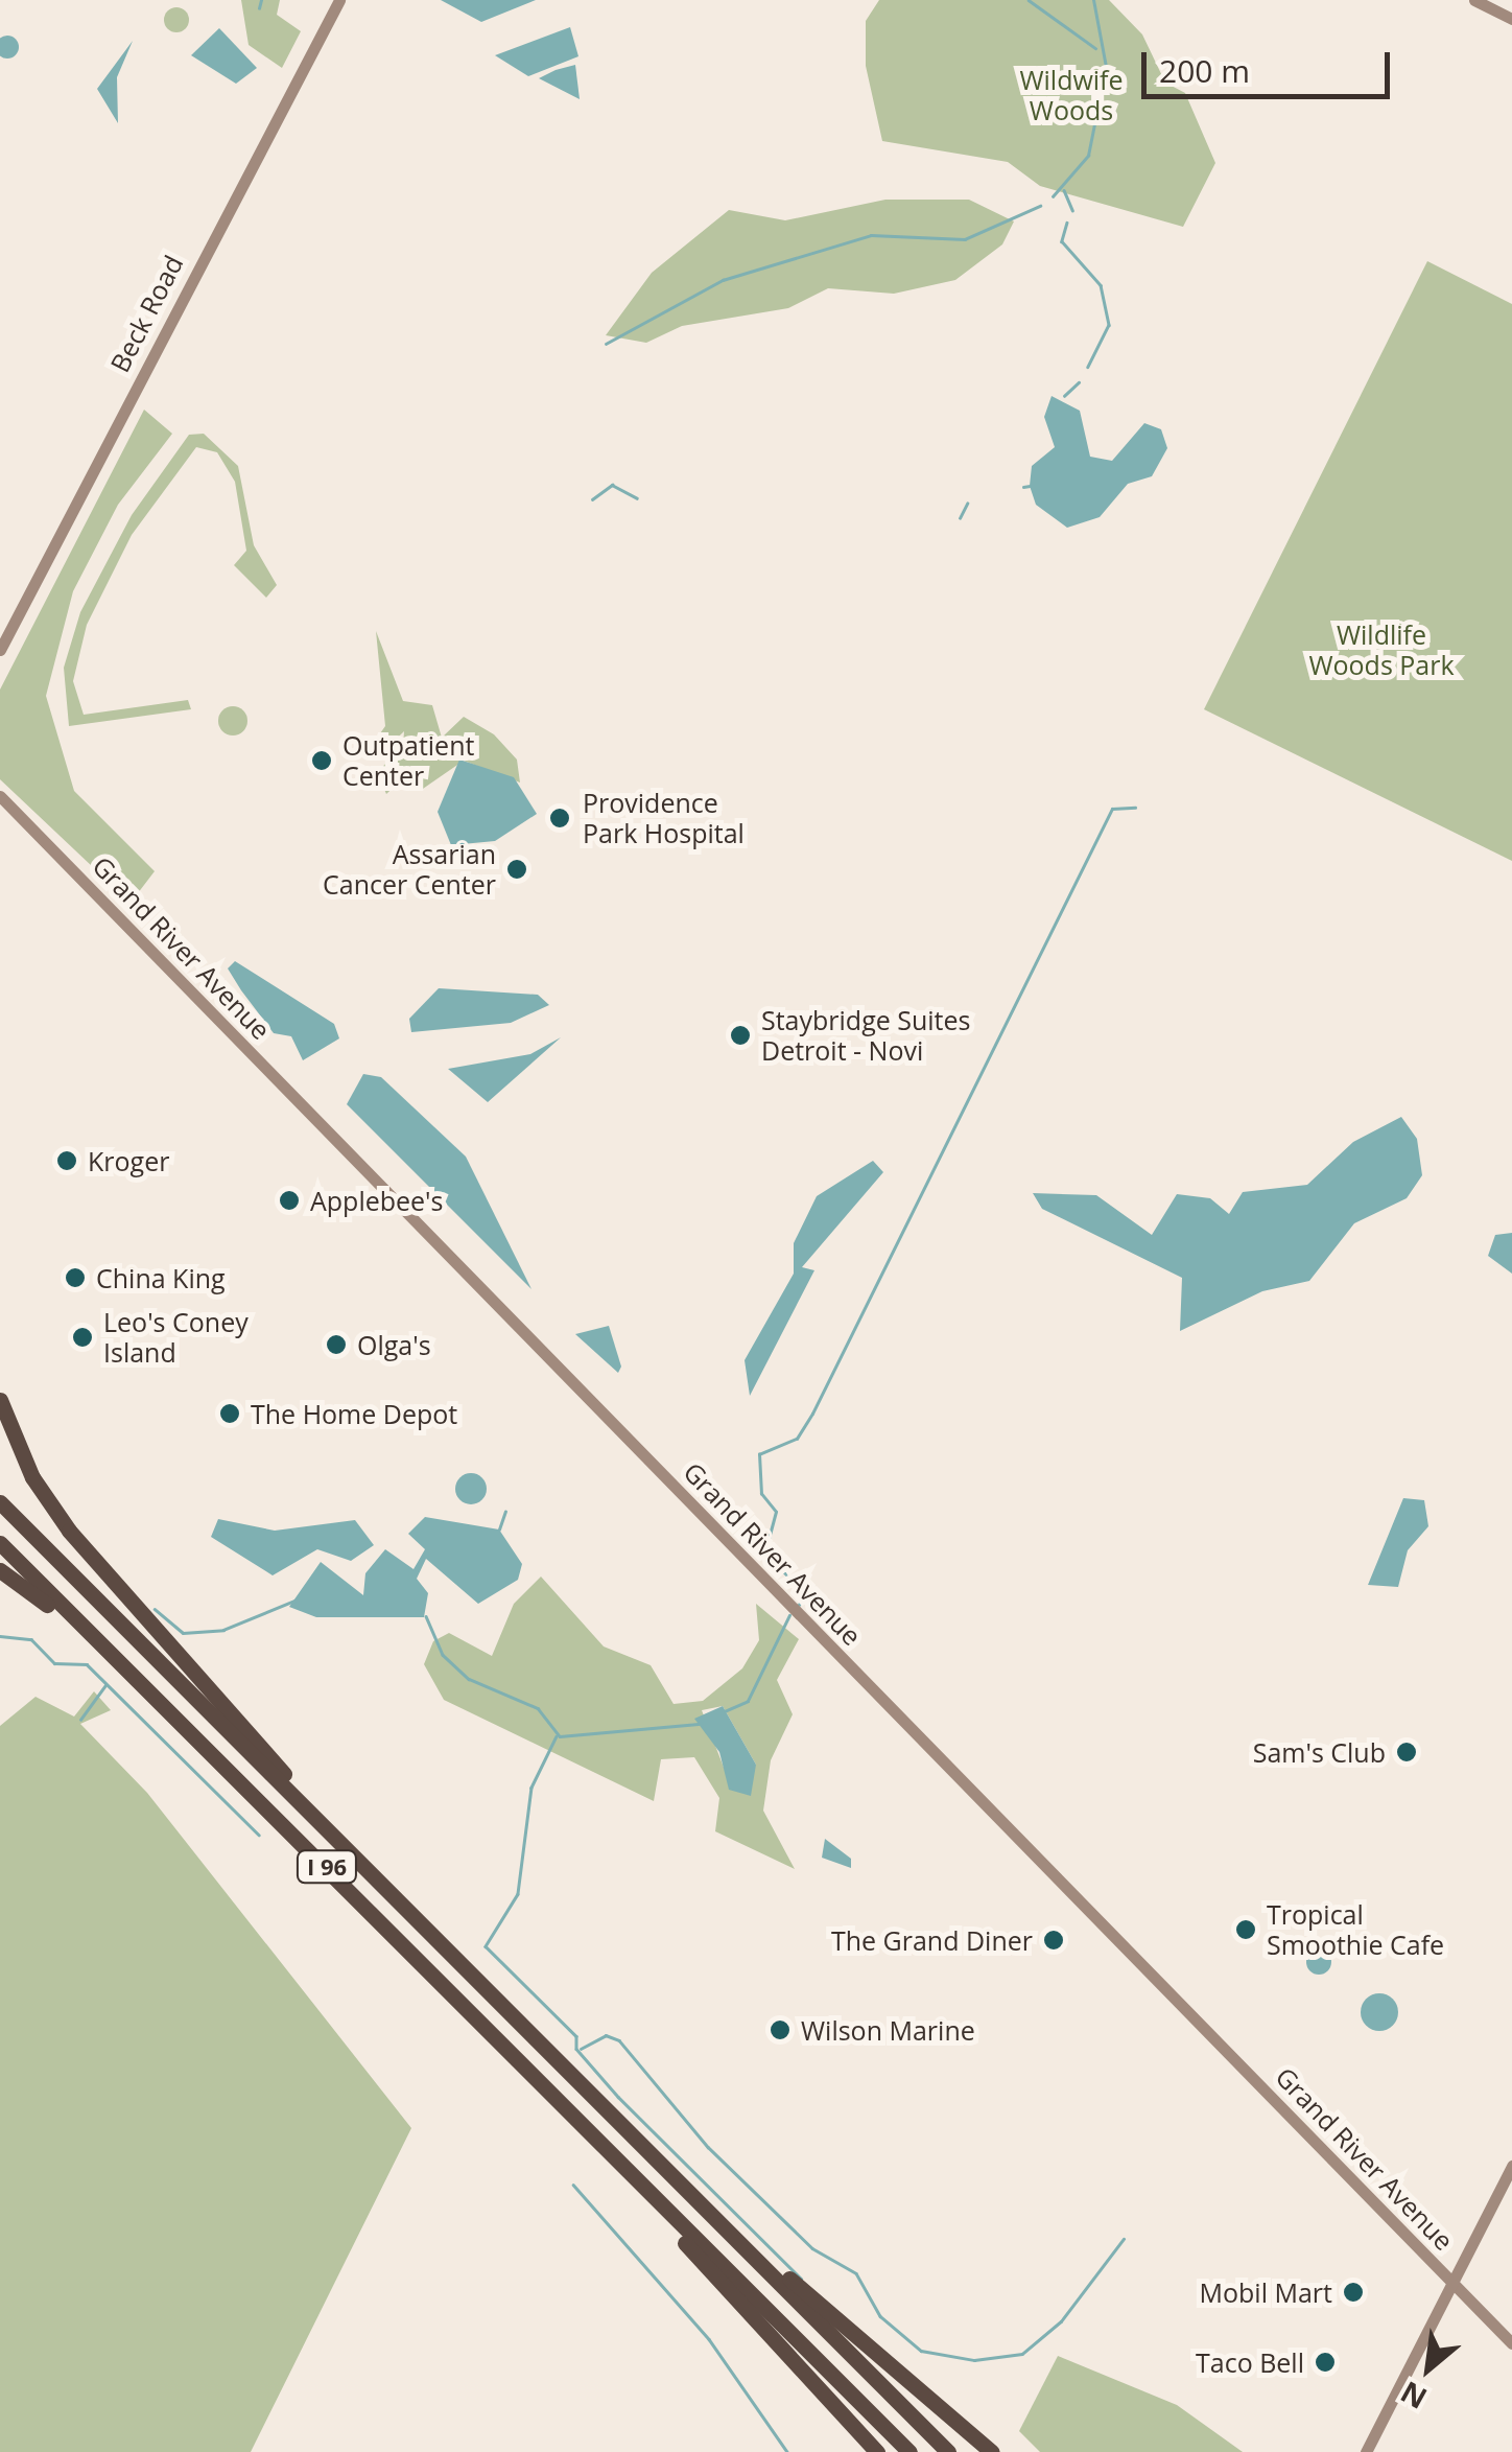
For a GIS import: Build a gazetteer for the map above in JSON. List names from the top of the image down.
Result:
{
  "streets": {
    "highway": ["I 96"],
    "main road": ["Beck Road", "Grand River Avenue"]
  },
  "parks": ["Wildwife Woods", "Wildlife Woods Park"],
  "places": [
    "Outpatient Center",
    "Providence Park Hospital",
    "Assarian Cancer Center",
    "Staybridge Suites Detroit - Novi",
    "Kroger",
    "Applebee's",
    "China King",
    "Leo's Coney Island",
    "Olga's",
    "The Home Depot",
    "Sam's Club",
    "Tropical Smoothie Cafe",
    "The Grand Diner",
    "Wilson Marine",
    "Mobil Mart",
    "Taco Bell"
  ],
  "scale_bar": "200 m",
  "north": "bottom left"
}
